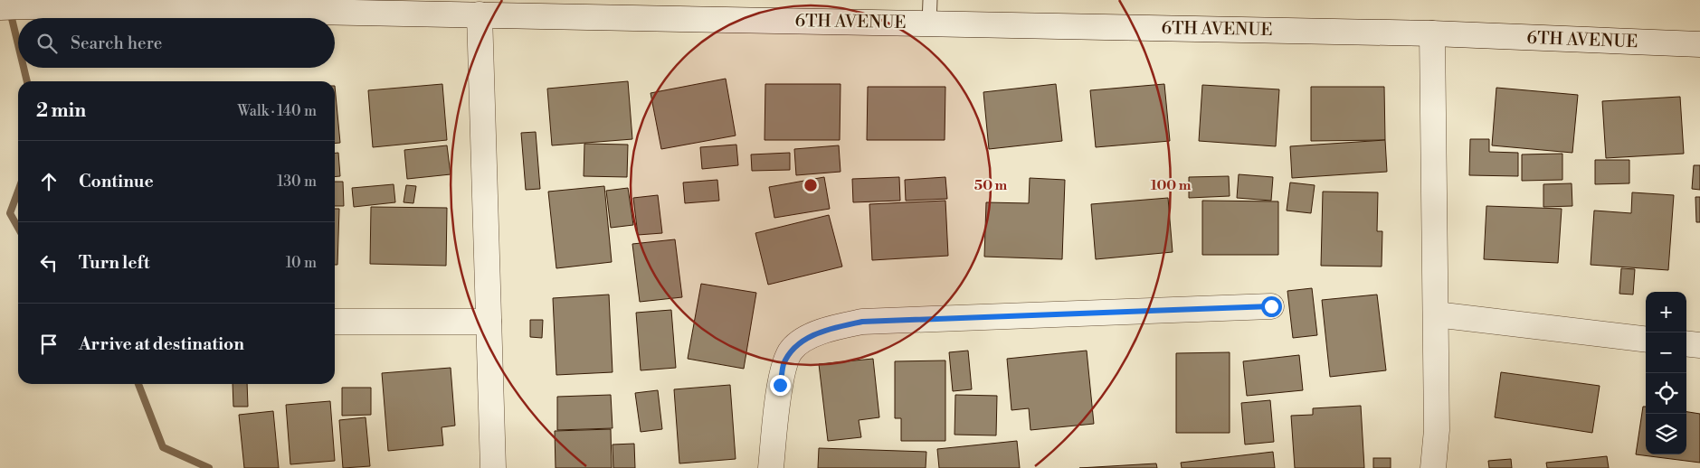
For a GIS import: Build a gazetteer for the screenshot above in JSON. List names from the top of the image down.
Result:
{
  "streets": {
    "street": ["6TH AVENUE"]
  },
  "page": {
    "search": "Search here",
    "heading": ["2 min", "Walk · 140 m"],
    "list": [
      ["Continue", "130 m"],
      ["Turn left", "10 m"],
      "Arrive at destination"
    ],
    "map_buttons": ["+", "−"]
  },
  "rings": ["50 m", "100 m"]
}
